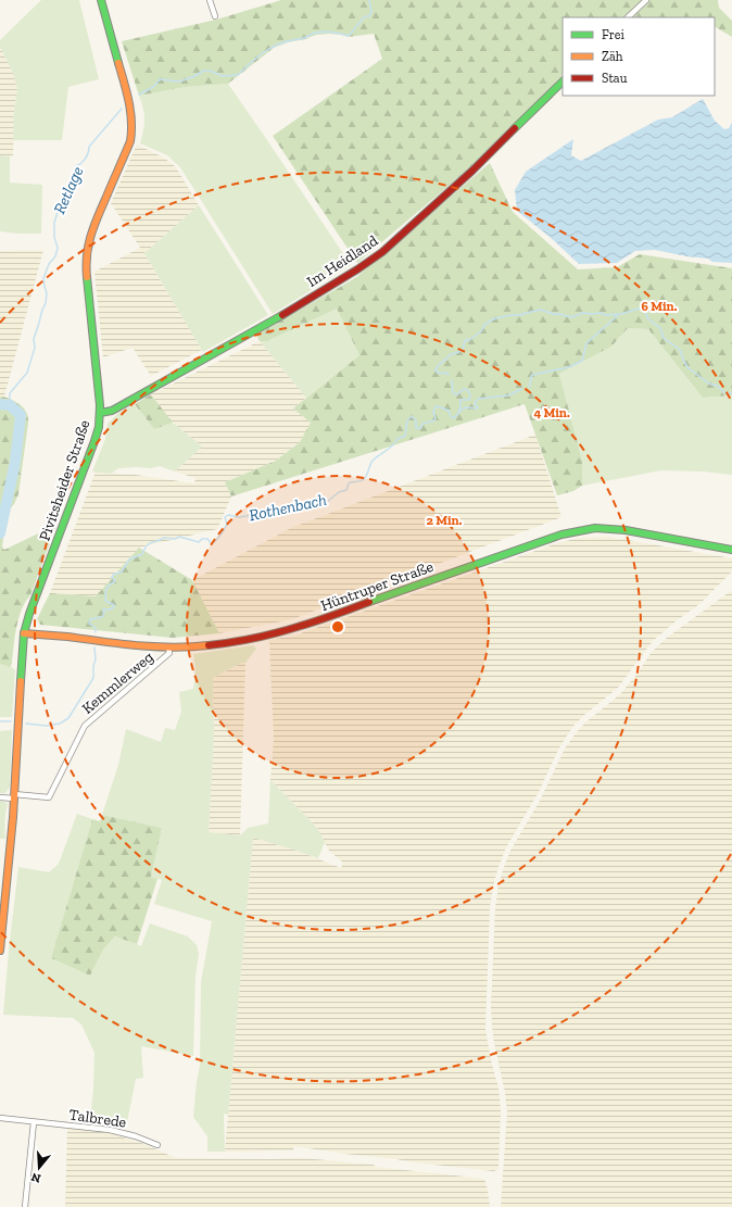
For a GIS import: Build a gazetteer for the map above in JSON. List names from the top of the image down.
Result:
{
  "streets": {
    "street": [
      "Im Heidland",
      "Pivitsheider Straße",
      "Hüntruper Straße",
      "Kemmlerweg",
      "Talbrede"
    ]
  },
  "crossings": [
    ["Im Heidland", "Pivitsheider Straße"],
    ["Pivitsheider Straße", "Hüntruper Straße"],
    ["Pivitsheider Straße", "Kemmlerweg"],
    ["Hüntruper Straße", "Kemmlerweg"]
  ],
  "water": ["Retlage", "Rothenbach"],
  "legend": ["Frei", "Zäh", "Stau"],
  "north": "bottom",
  "rings": ["6 Min.", "4 Min.", "2 Min."]
}
